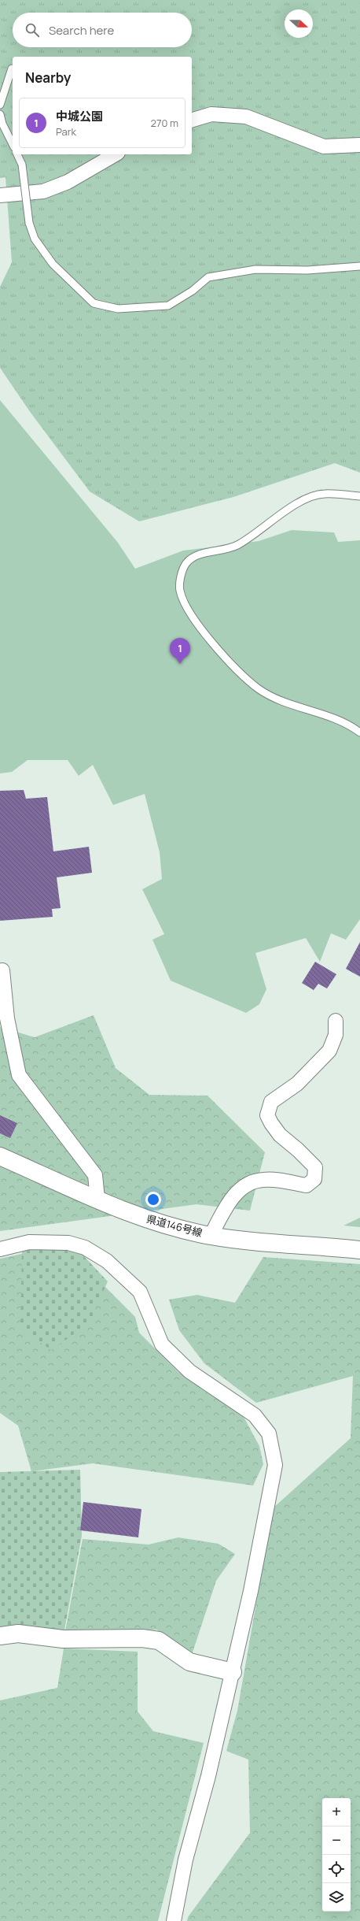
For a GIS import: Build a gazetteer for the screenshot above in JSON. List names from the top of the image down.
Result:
{
  "streets": {
    "main road": ["県道146号線"]
  },
  "north": "right",
  "page": {
    "search": "Search here",
    "heading": "Nearby",
    "list": [
      {
        "mark": "1",
        "name": "中城公園",
        "note": "Park",
        "value": "270 m"
      }
    ],
    "pins": "1",
    "map_buttons": ["+", "−"]
  }
}
